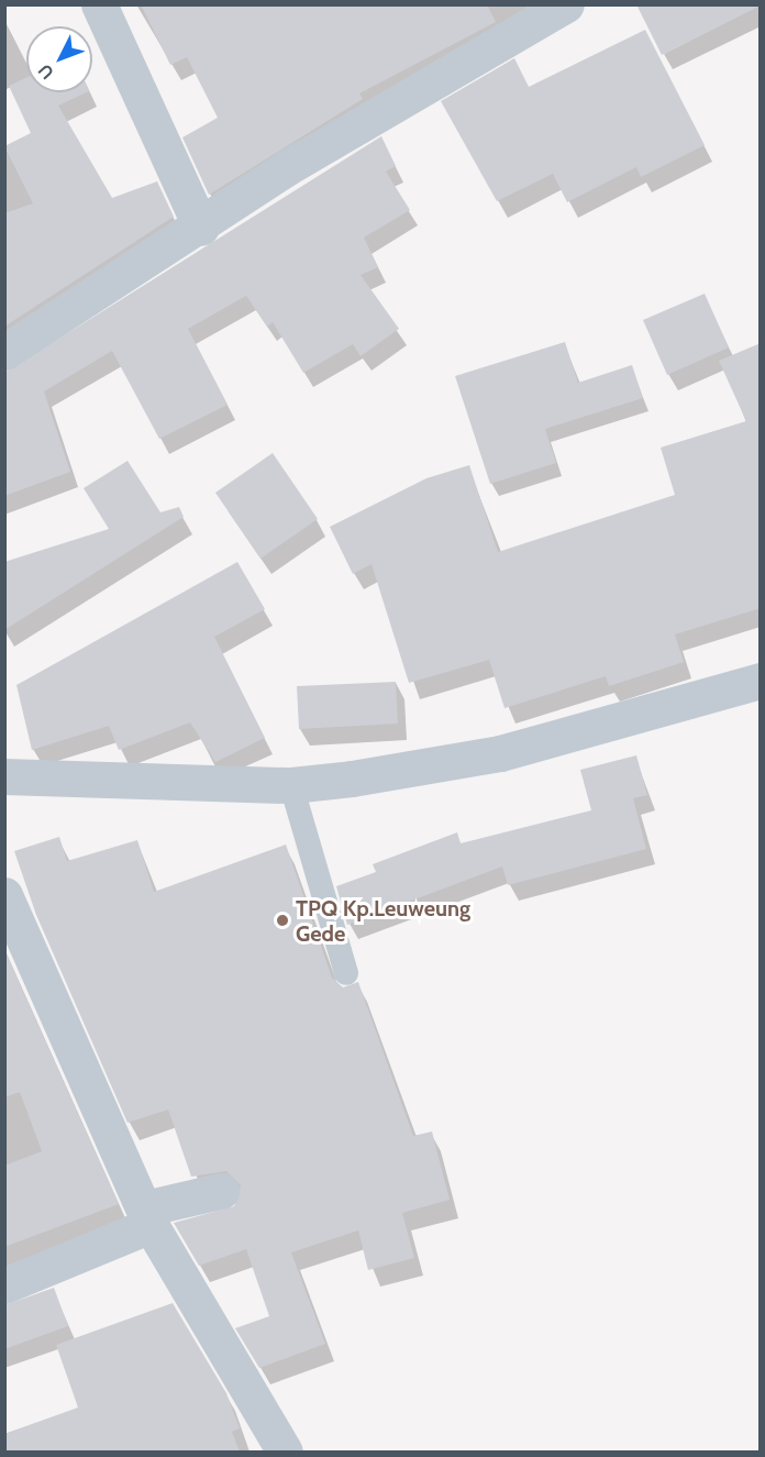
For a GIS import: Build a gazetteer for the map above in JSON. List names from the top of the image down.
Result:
{
  "places": ["TPQ Kp.Leuweung Gede"],
  "north": "bottom left"
}
